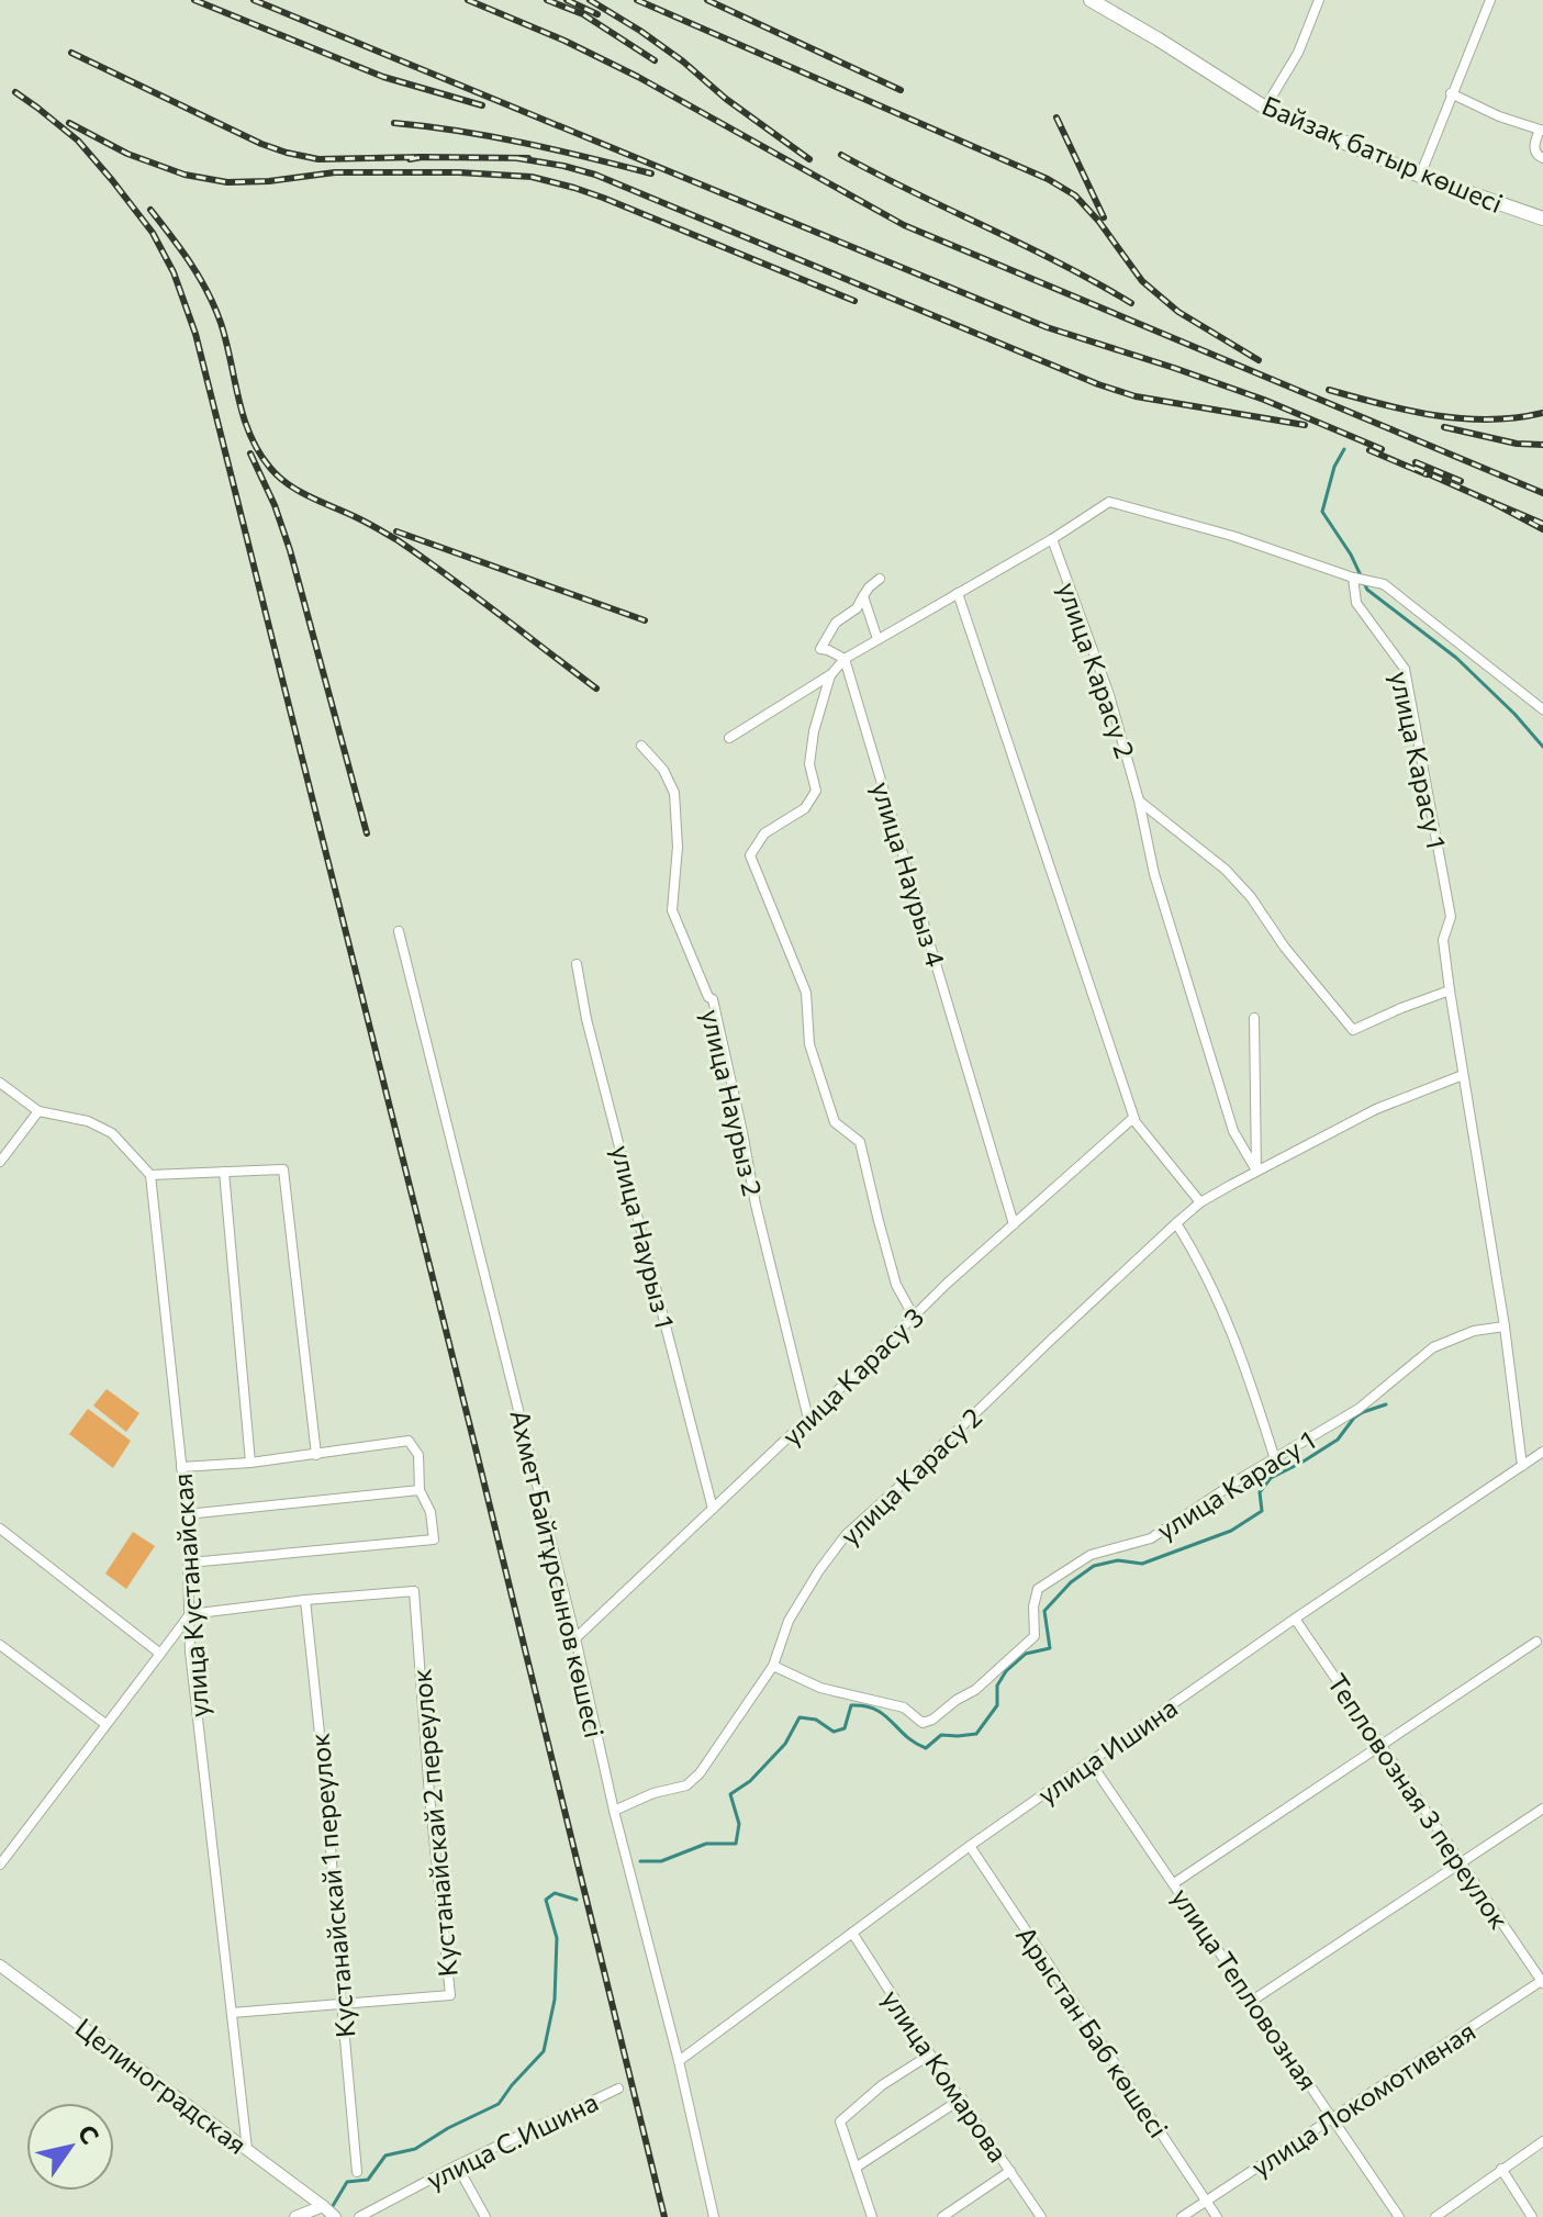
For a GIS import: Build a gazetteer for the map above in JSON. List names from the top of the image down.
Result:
{
  "streets": {
    "main road": ["Байзақ батыр көшесі"],
    "street": [
      "улица Карасу 2",
      "улица Карасу 1",
      "улица Наурыз 4",
      "улица Наурыз 2",
      "улица Наурыз 1",
      "улица Карасу 3",
      "Ахмет Байтұрсынов көшесі",
      "улица Кустанайская",
      "улица Ишина",
      "Тепловозная 3 переулок",
      "Кустанайскай 2 переулок",
      "Кустанайскай 1 переулок",
      "улица Тепловозная",
      "Арыстан Баб көшесі",
      "улица Комарова",
      "Целиноградская",
      "улица Локомотивная",
      "улица С.Ишина"
    ]
  },
  "crossings": [
    ["улица Карасу 2", "улица Карасу 1"],
    ["улица Карасу 2", "Ахмет Байтұрсынов көшесі"],
    ["улица Карасу 1", "улица Ишина"],
    ["улица Наурыз 4", "улица Карасу 3"],
    ["улица Наурыз 2", "улица Карасу 3"],
    ["улица Наурыз 1", "улица Карасу 3"],
    ["улица Карасу 3", "Ахмет Байтұрсынов көшесі"],
    ["Ахмет Байтұрсынов көшесі", "улица Ишина"],
    ["улица Кустанайская", "Кустанайскай 2 переулок"],
    ["улица Кустанайская", "Целиноградская"],
    ["улица Ишина", "Тепловозная 3 переулок"],
    ["улица Ишина", "улица Тепловозная"],
    ["улица Ишина", "Арыстан Баб көшесі"],
    ["улица Ишина", "улица Комарова"],
    ["Тепловозная 3 переулок", "улица Локомотивная"],
    ["Кустанайскай 2 переулок", "Кустанайскай 1 переулок"],
    ["улица Тепловозная", "улица Локомотивная"],
    ["Арыстан Баб көшесі", "улица Локомотивная"]
  ],
  "north": "top right"
}
